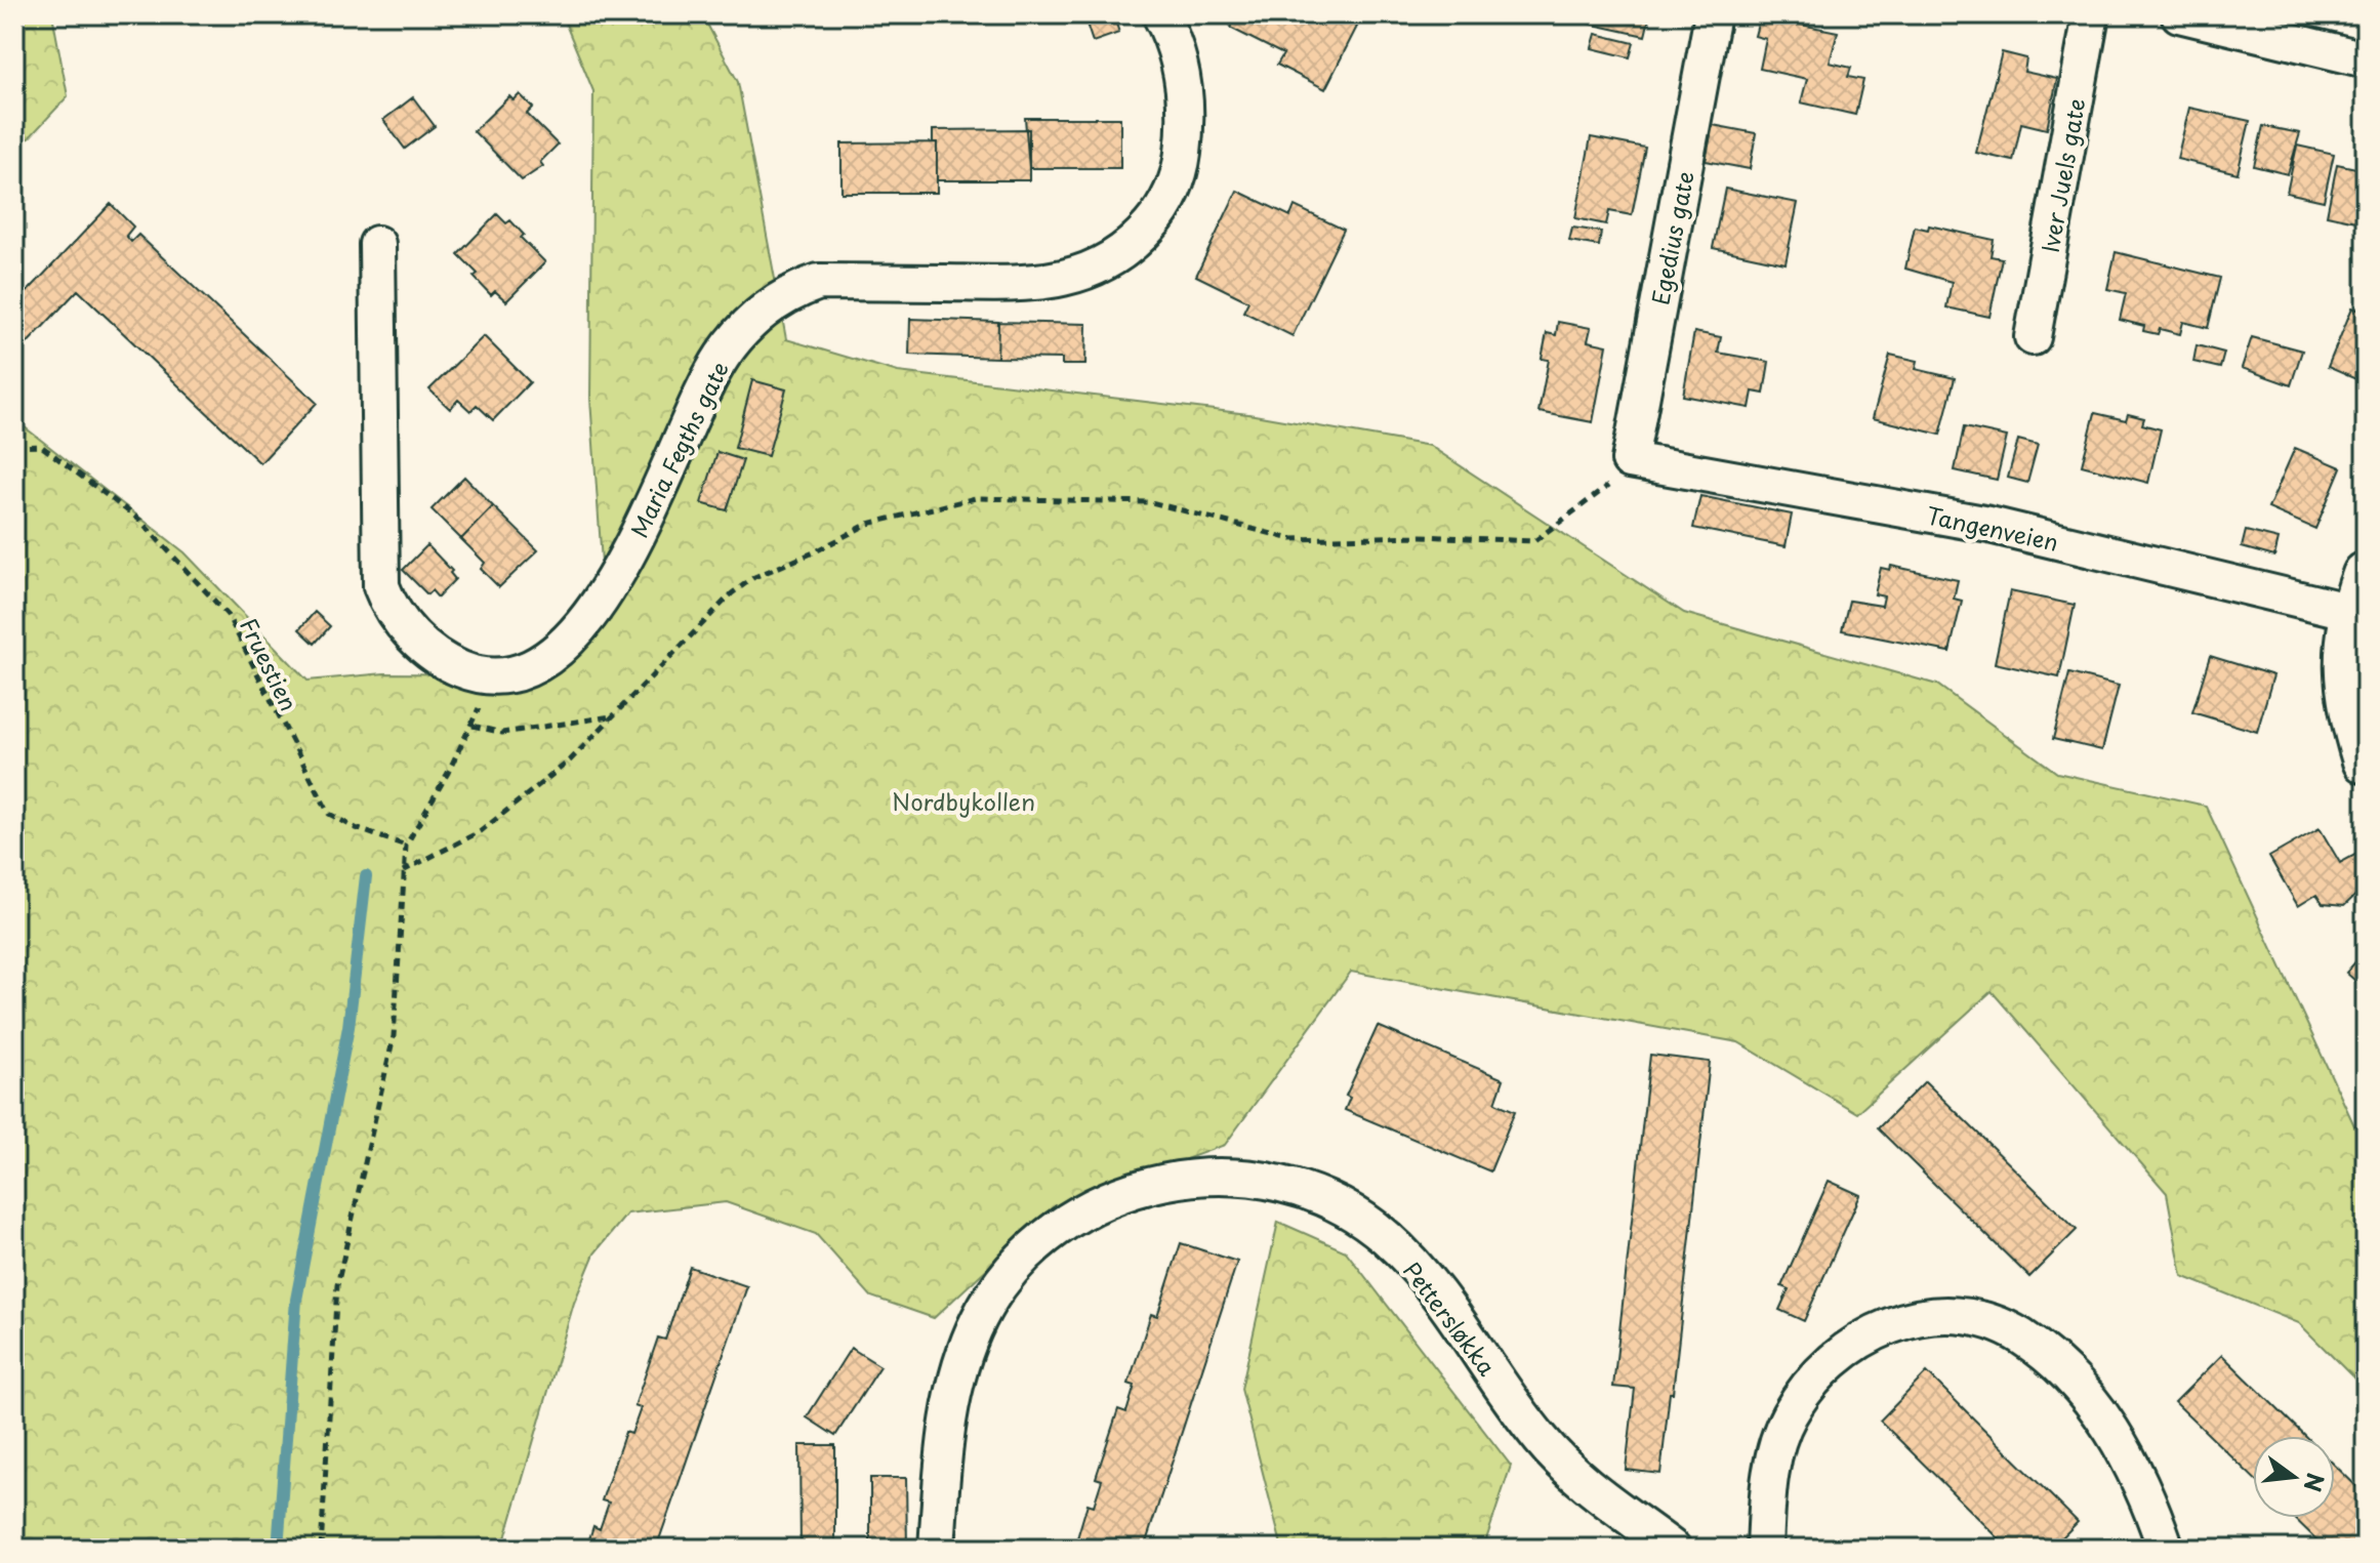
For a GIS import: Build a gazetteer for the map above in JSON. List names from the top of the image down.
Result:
{
  "streets": {
    "street": [
      "Iver Juels gate",
      "Egedius gate",
      "Maria Fegths gate",
      "Tangenveien",
      "Pettersløkka"
    ],
    "path": ["Fruestien"]
  },
  "crossings": [
    ["Egedius gate", "Tangenveien"]
  ],
  "parks": ["Nordbykollen"],
  "north": "right"
}
